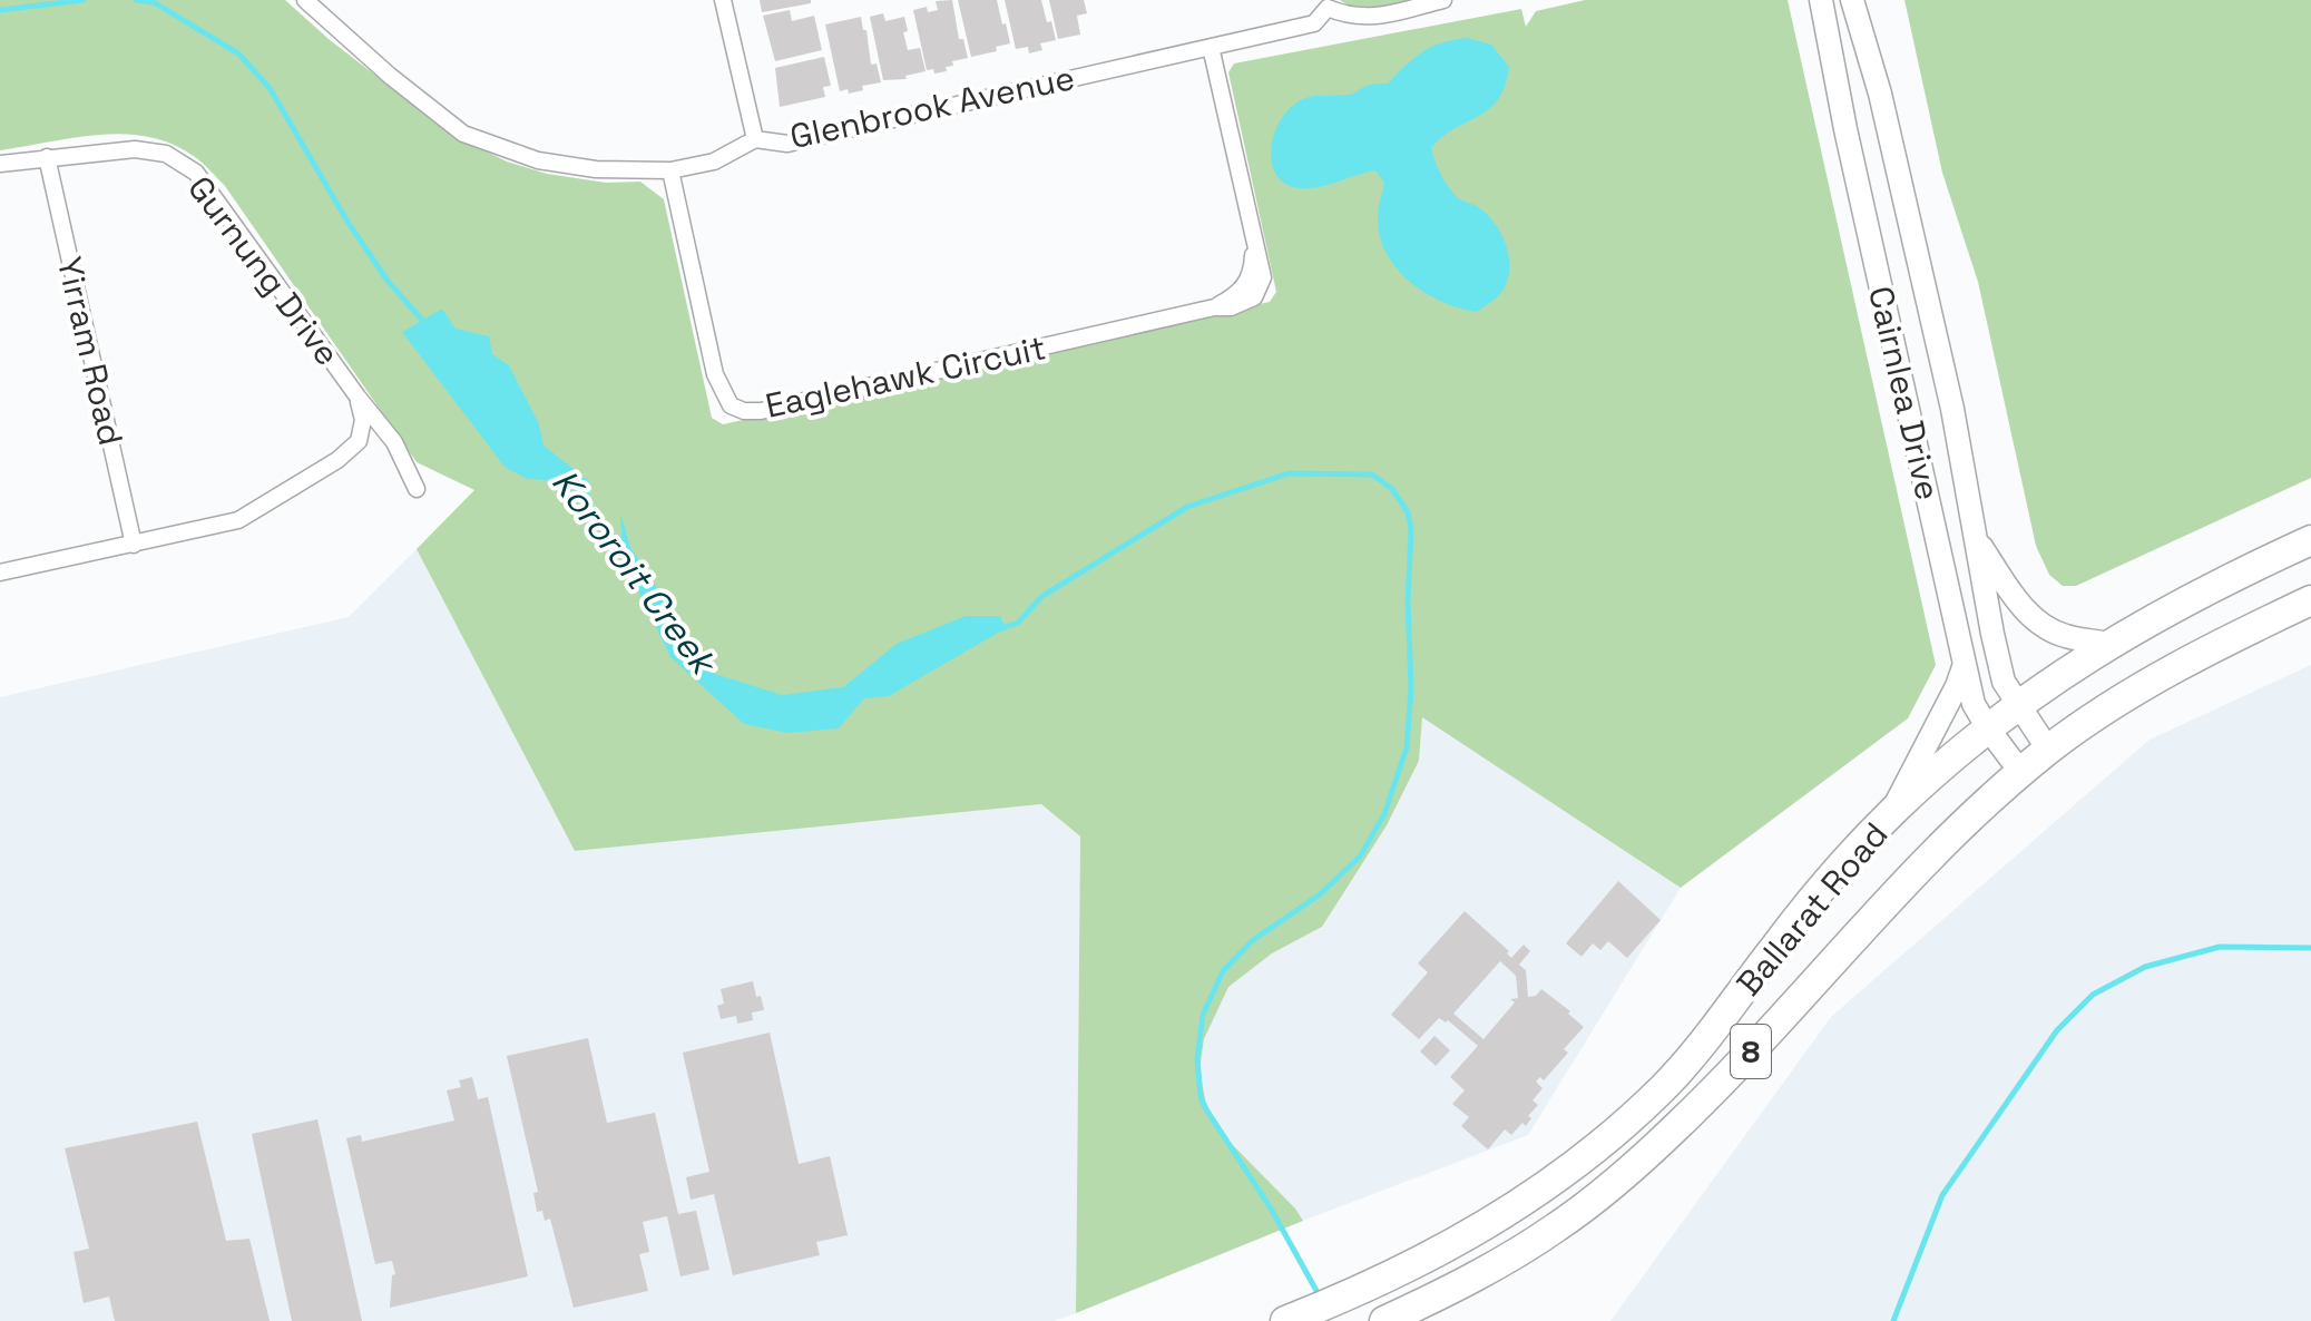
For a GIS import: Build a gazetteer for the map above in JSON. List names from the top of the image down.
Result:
{
  "streets": {
    "highway": ["Ballarat Road", "8"],
    "street": [
      "Glenbrook Avenue",
      "Gurnung Drive",
      "Yirram Road",
      "Eaglehawk Circuit",
      "Cairnlea Drive"
    ]
  },
  "crossings": [
    ["Glenbrook Avenue", "Eaglehawk Circuit"],
    ["Gurnung Drive", "Yirram Road"],
    ["Cairnlea Drive", "Ballarat Road"]
  ],
  "water": ["Kororoit Creek"]
}
